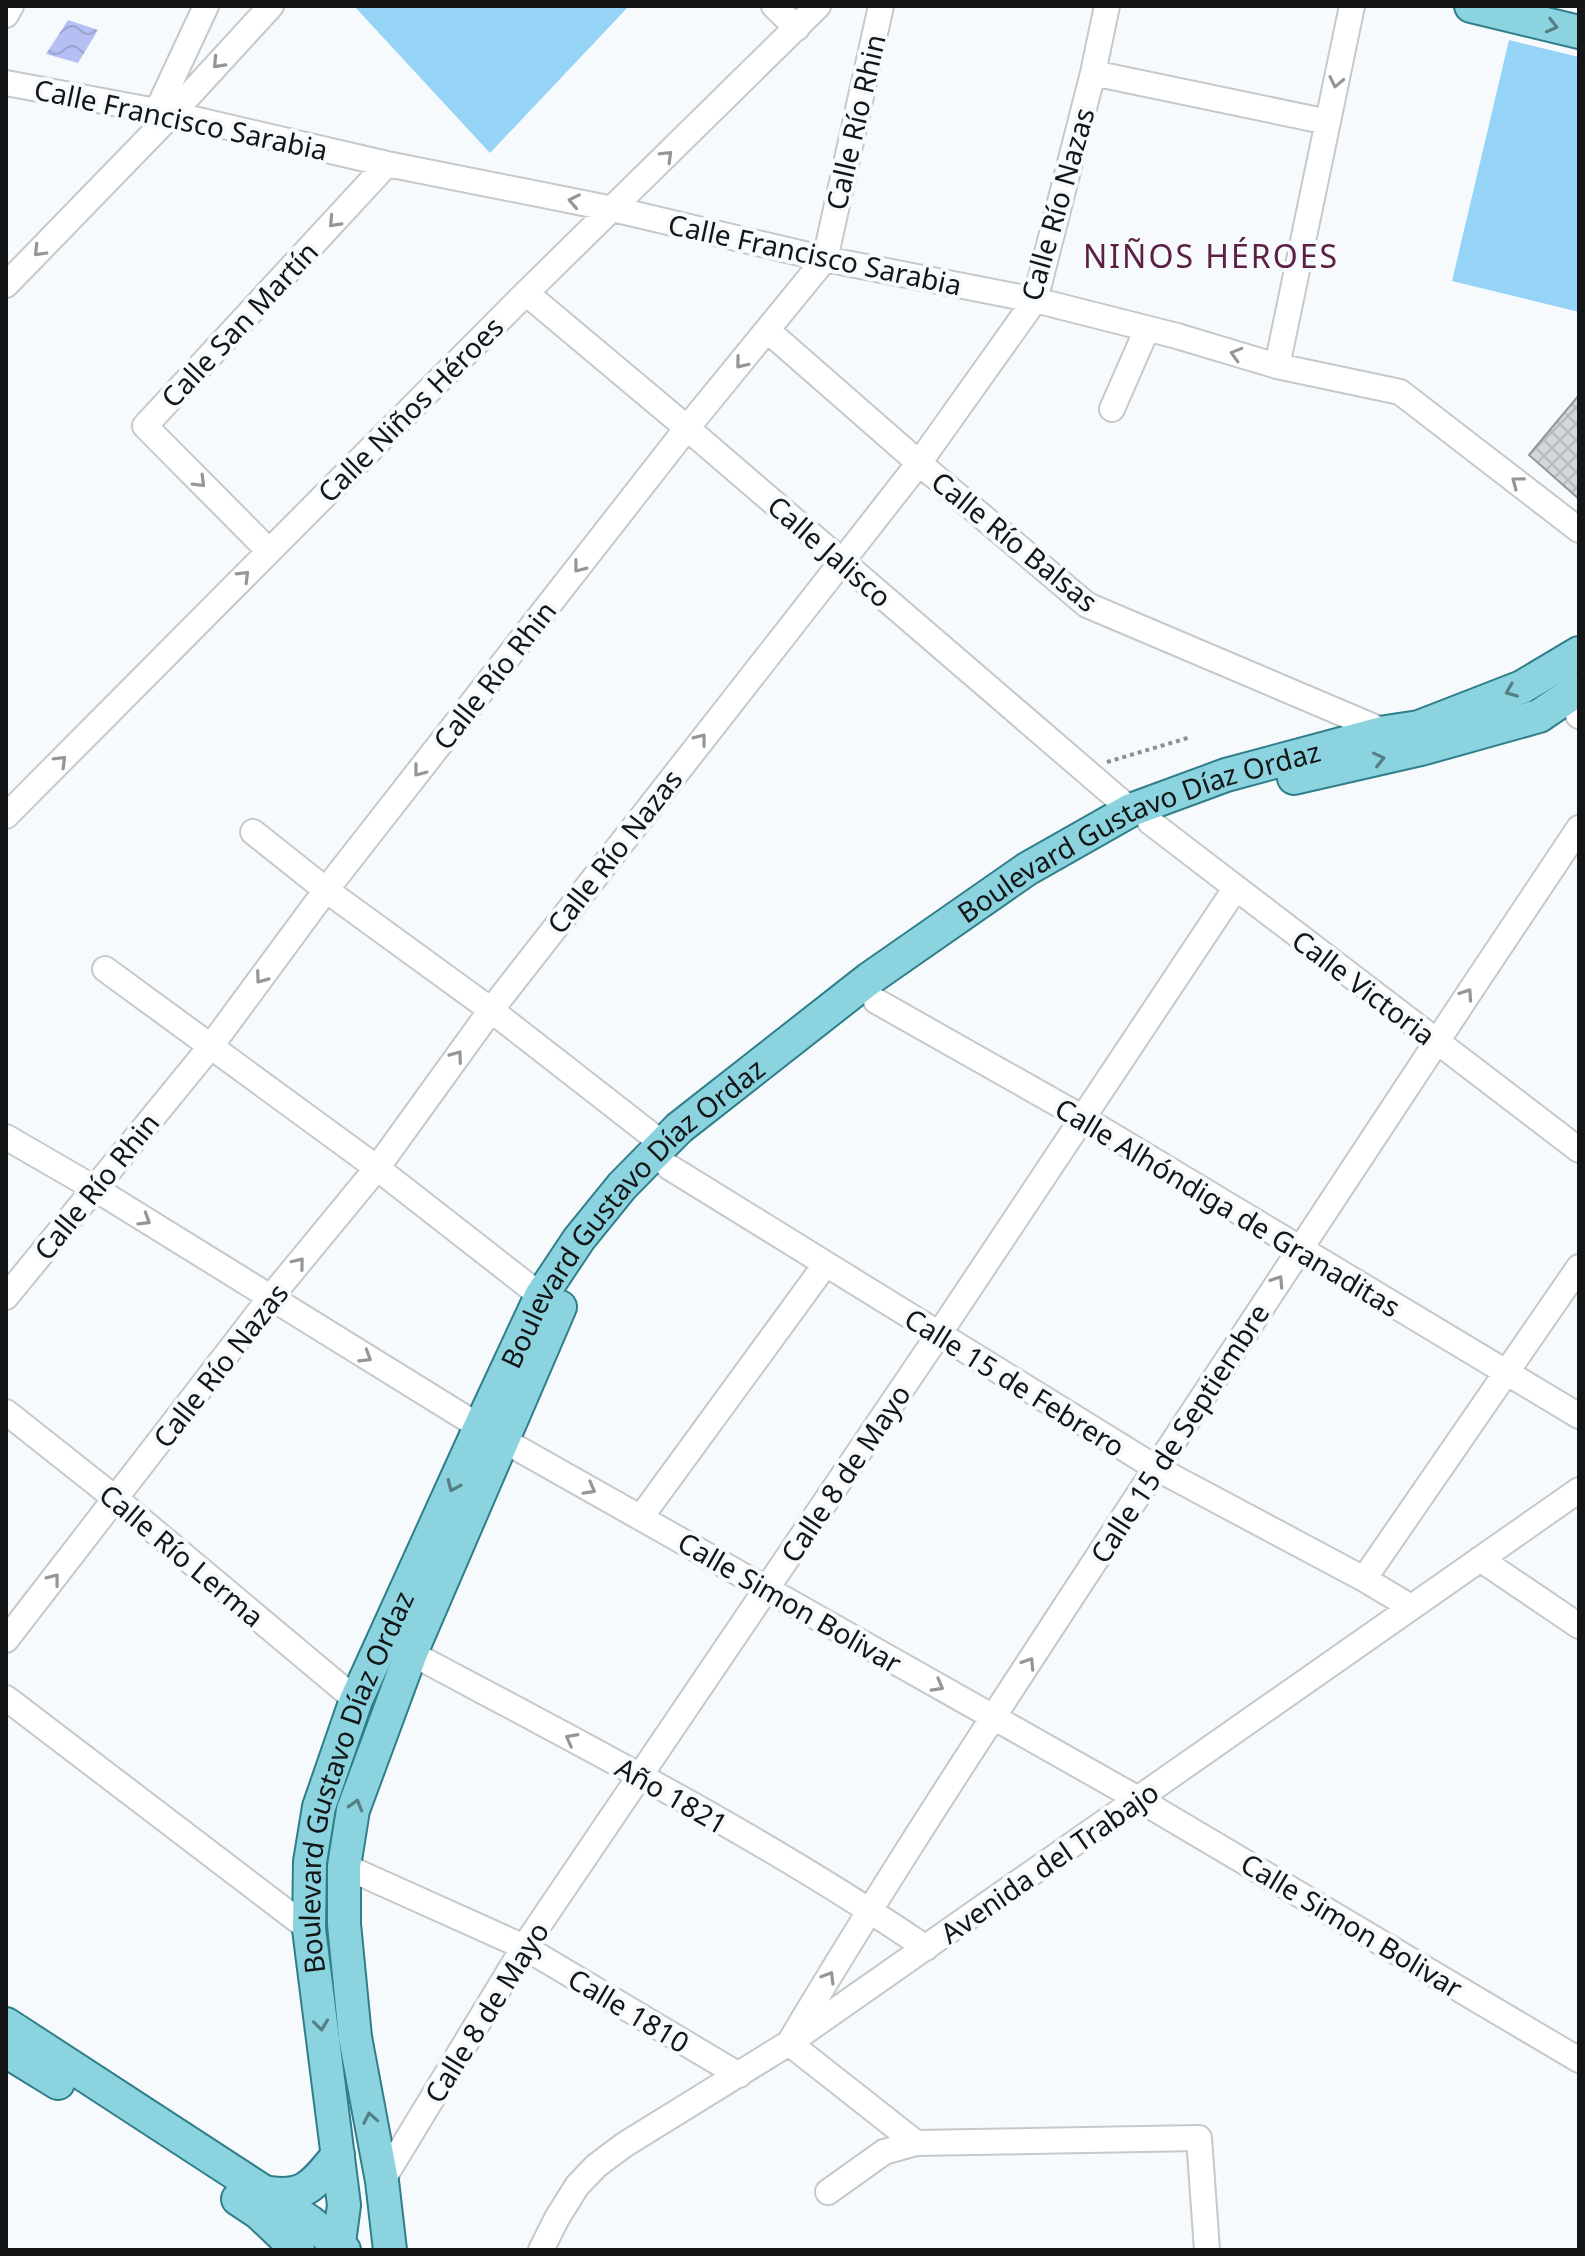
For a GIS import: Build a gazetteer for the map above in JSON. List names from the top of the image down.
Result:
{
  "streets": {
    "main road": ["Boulevard Gustavo Díaz Ordaz"],
    "street": [
      "Calle Francisco Sarabia",
      "Calle Río Rhin",
      "Calle Río Nazas",
      "Calle San Martín",
      "Calle Niños Héroes",
      "Calle Río Balsas",
      "Calle Jalisco",
      "Calle Victoria",
      "Calle Alhóndiga de Granaditas",
      "Calle 15 de Febrero",
      "Calle 15 de Septiembre",
      "Calle 8 de Mayo",
      "Calle Río Lerma",
      "Calle Simon Bolivar",
      "Año 1821",
      "Avenida del Trabajo",
      "Calle 1810"
    ]
  },
  "crossings": [
    ["Calle Francisco Sarabia", "Calle Río Rhin"],
    ["Calle Francisco Sarabia", "Calle Río Nazas"],
    ["Calle Francisco Sarabia", "Calle San Martín"],
    ["Calle Francisco Sarabia", "Calle Niños Héroes"],
    ["Calle Río Rhin", "Calle Río Balsas"],
    ["Calle Río Rhin", "Calle Jalisco"],
    ["Calle Río Rhin", "Calle 15 de Febrero"],
    ["Calle Río Rhin", "Calle Simon Bolivar"],
    ["Calle Río Nazas", "Calle Río Balsas"],
    ["Calle Río Nazas", "Calle Jalisco"],
    ["Calle Río Nazas", "Calle 15 de Febrero"],
    ["Calle Río Nazas", "Calle Río Lerma"],
    ["Calle Río Nazas", "Calle Simon Bolivar"],
    ["Calle San Martín", "Calle Niños Héroes"],
    ["Calle Niños Héroes", "Calle Jalisco"],
    ["Calle Río Balsas", "Boulevard Gustavo Díaz Ordaz"],
    ["Calle Jalisco", "Boulevard Gustavo Díaz Ordaz"],
    ["Calle Jalisco", "Calle Victoria"],
    ["Boulevard Gustavo Díaz Ordaz", "Calle Victoria"],
    ["Boulevard Gustavo Díaz Ordaz", "Calle Alhóndiga de Granaditas"],
    ["Boulevard Gustavo Díaz Ordaz", "Calle 15 de Febrero"],
    ["Boulevard Gustavo Díaz Ordaz", "Calle 8 de Mayo"],
    ["Boulevard Gustavo Díaz Ordaz", "Calle Río Lerma"],
    ["Boulevard Gustavo Díaz Ordaz", "Calle Simon Bolivar"],
    ["Boulevard Gustavo Díaz Ordaz", "Año 1821"],
    ["Boulevard Gustavo Díaz Ordaz", "Calle 1810"],
    ["Calle Victoria", "Calle 15 de Septiembre"],
    ["Calle Victoria", "Calle 8 de Mayo"],
    ["Calle Alhóndiga de Granaditas", "Calle 15 de Septiembre"],
    ["Calle Alhóndiga de Granaditas", "Calle 8 de Mayo"],
    ["Calle 15 de Febrero", "Calle 15 de Septiembre"],
    ["Calle 15 de Febrero", "Calle 8 de Mayo"],
    ["Calle 15 de Febrero", "Avenida del Trabajo"],
    ["Calle 15 de Septiembre", "Calle Simon Bolivar"],
    ["Calle 15 de Septiembre", "Año 1821"],
    ["Calle 15 de Septiembre", "Avenida del Trabajo"],
    ["Calle 8 de Mayo", "Calle Simon Bolivar"],
    ["Calle 8 de Mayo", "Año 1821"],
    ["Calle 8 de Mayo", "Calle 1810"],
    ["Calle Simon Bolivar", "Avenida del Trabajo"],
    ["Año 1821", "Avenida del Trabajo"],
    ["Avenida del Trabajo", "Calle 1810"]
  ],
  "one_way": [
    "Calle Francisco Sarabia",
    "Calle Río Rhin",
    "Calle Río Nazas",
    "Calle Niños Héroes",
    "Calle 15 de Septiembre",
    "Año 1821"
  ],
  "districts": ["NIÑOS HÉROES"]
}
